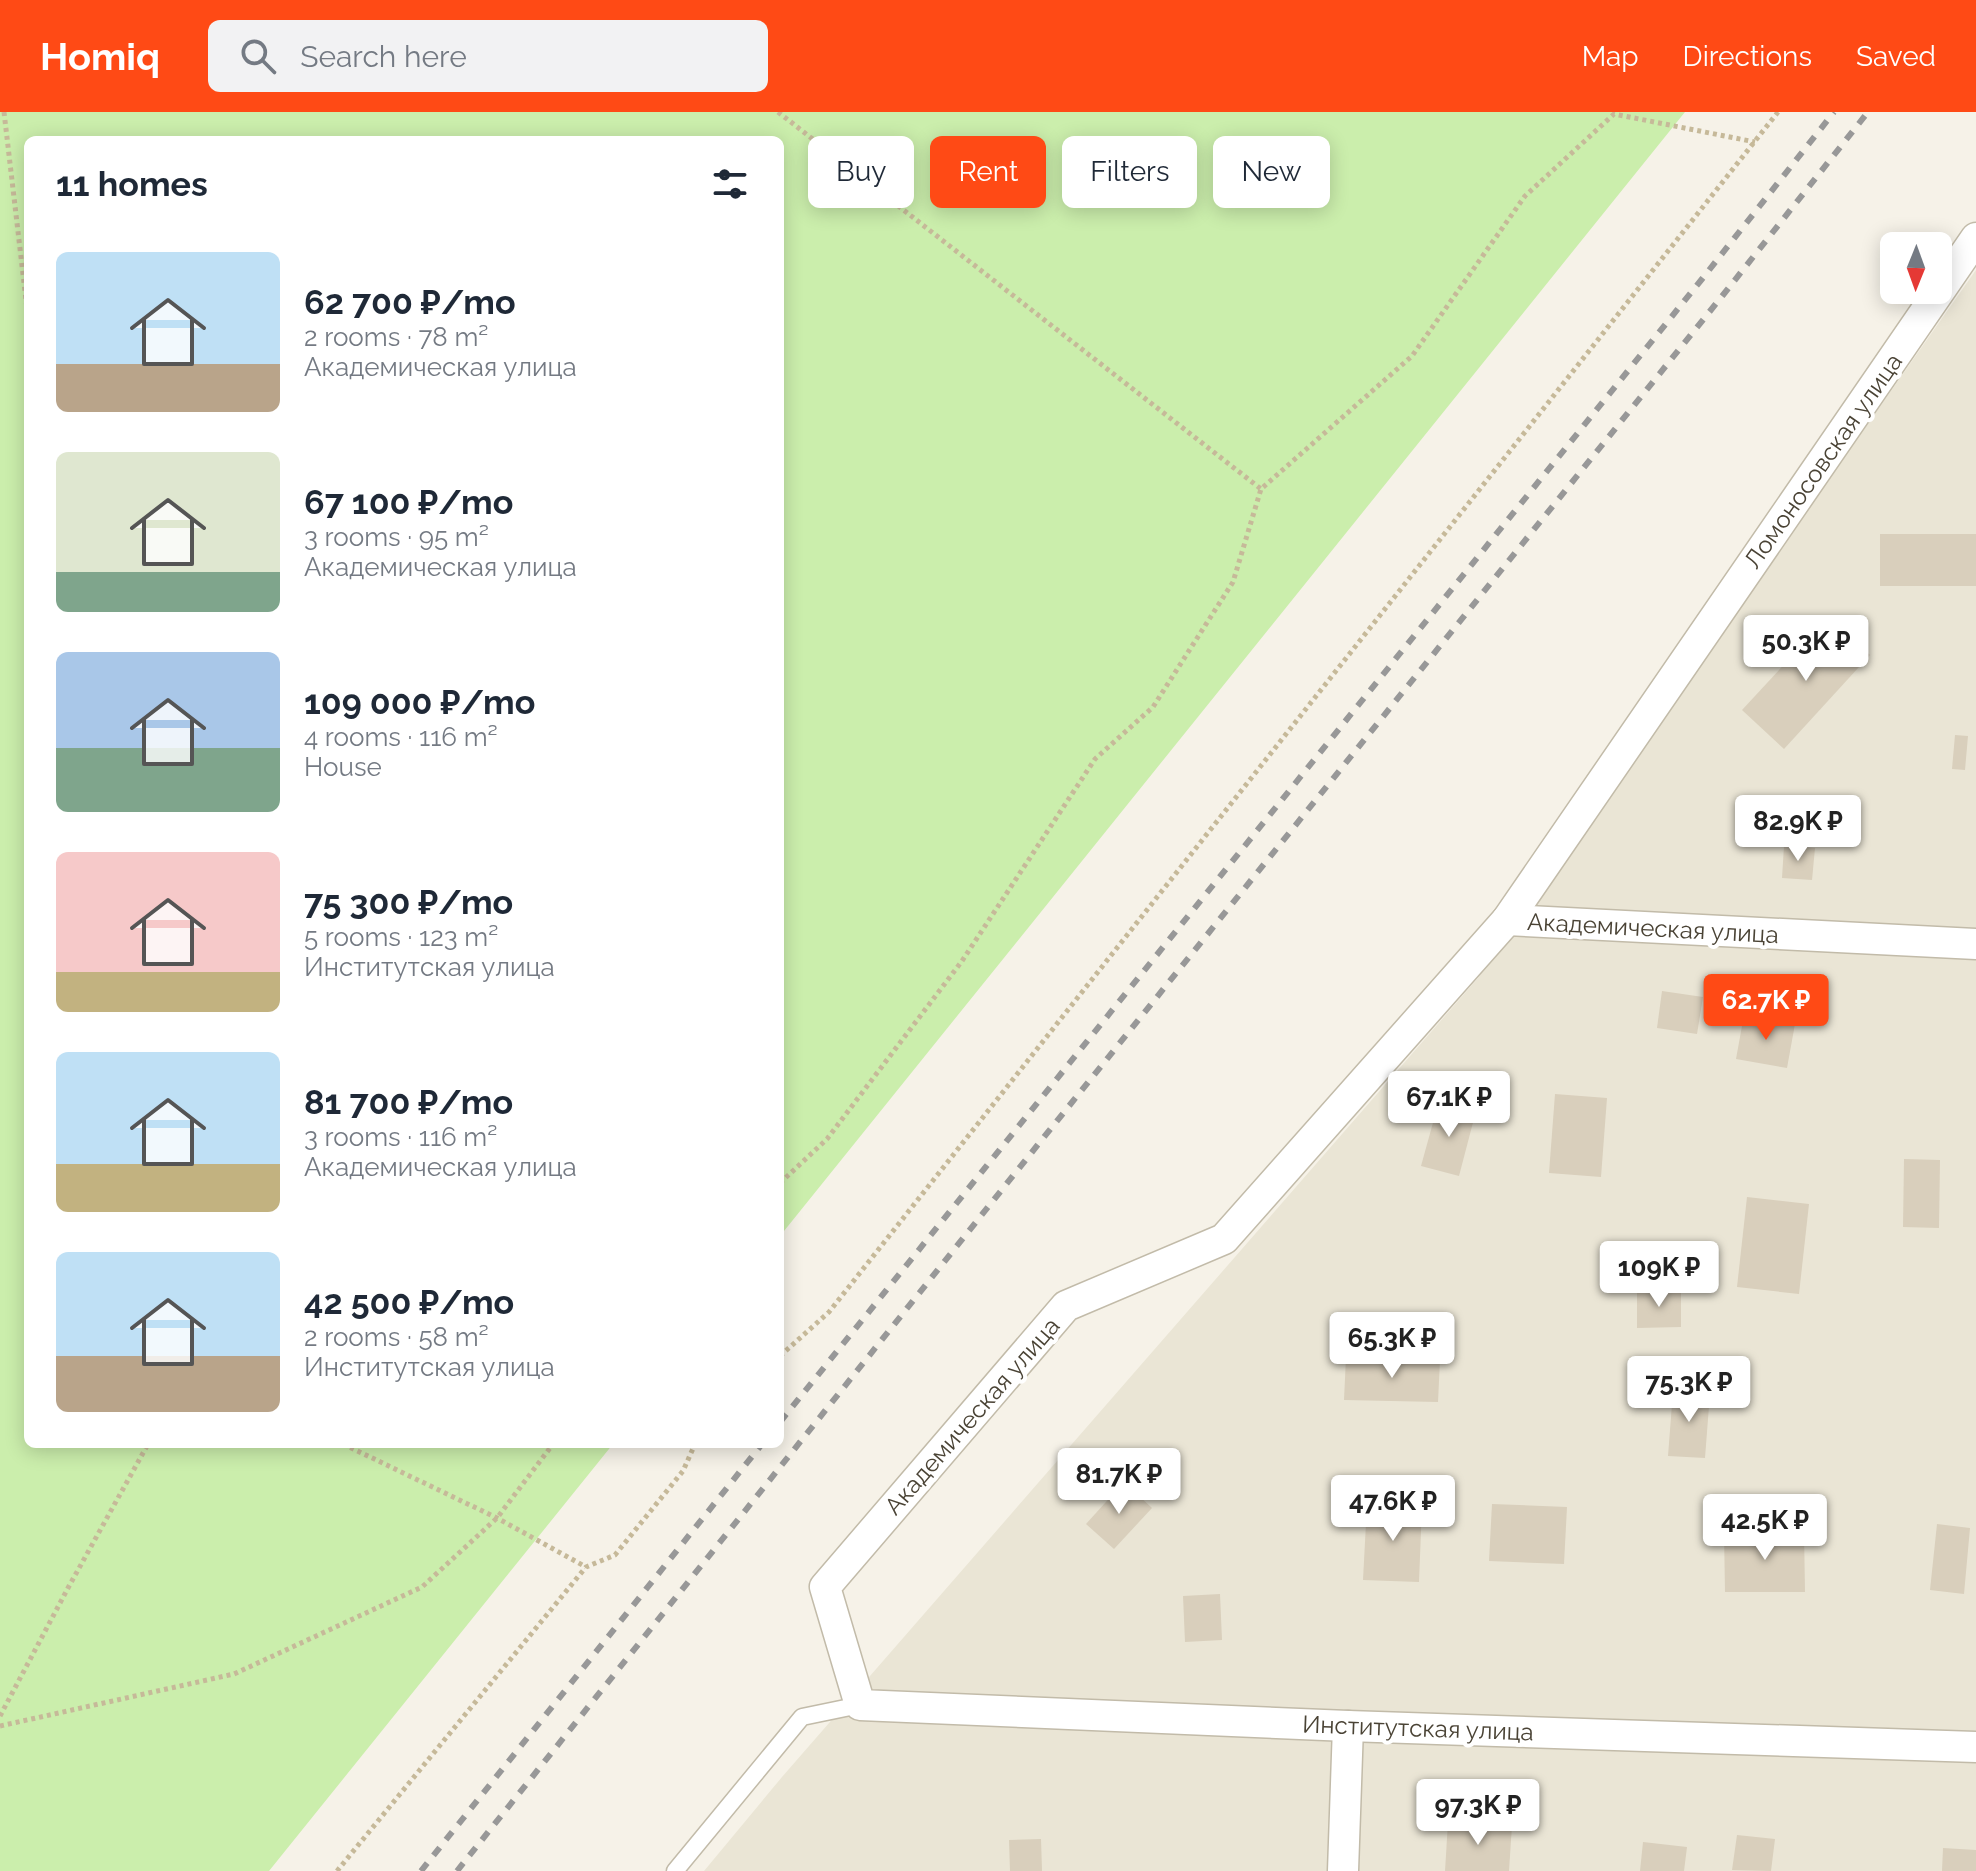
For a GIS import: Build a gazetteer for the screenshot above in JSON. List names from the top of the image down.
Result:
{
  "streets": {
    "street": ["Ломоносовская улица", "Академическая улица", "Институтская улица"]
  },
  "crossings": [
    ["Ломоносовская улица", "Академическая улица"],
    ["Академическая улица", "Институтская улица"]
  ],
  "north": "bottom",
  "page": {
    "header": "Homiq",
    "search": "Search here",
    "nav": ["Map", "Directions", "Saved"],
    "chip": [
      "Buy",
      "Rent",
      "Filters",
      "New"
    ],
    "heading": "11 homes",
    "list": [
      {
        "name": "62 700 ₽/mo",
        "note": "2 rooms · 78 m² · Академическая улица"
      },
      {
        "name": "67 100 ₽/mo",
        "note": "3 rooms · 95 m² · Академическая улица"
      },
      {
        "name": "109 000 ₽/mo",
        "note": "4 rooms · 116 m² · House"
      },
      {
        "name": "75 300 ₽/mo",
        "note": "5 rooms · 123 m² · Институтская улица"
      },
      {
        "name": "81 700 ₽/mo",
        "note": "3 rooms · 116 m² · Академическая улица"
      },
      {
        "name": "42 500 ₽/mo",
        "note": "2 rooms · 58 m² · Институтская улица"
      }
    ],
    "price": [
      "50.3K ₽",
      "82.9K ₽",
      "62.7K ₽",
      "67.1K ₽",
      "109K ₽",
      "65.3K ₽",
      "75.3K ₽",
      "81.7K ₽",
      "47.6K ₽",
      "42.5K ₽",
      "97.3K ₽"
    ]
  }
}
